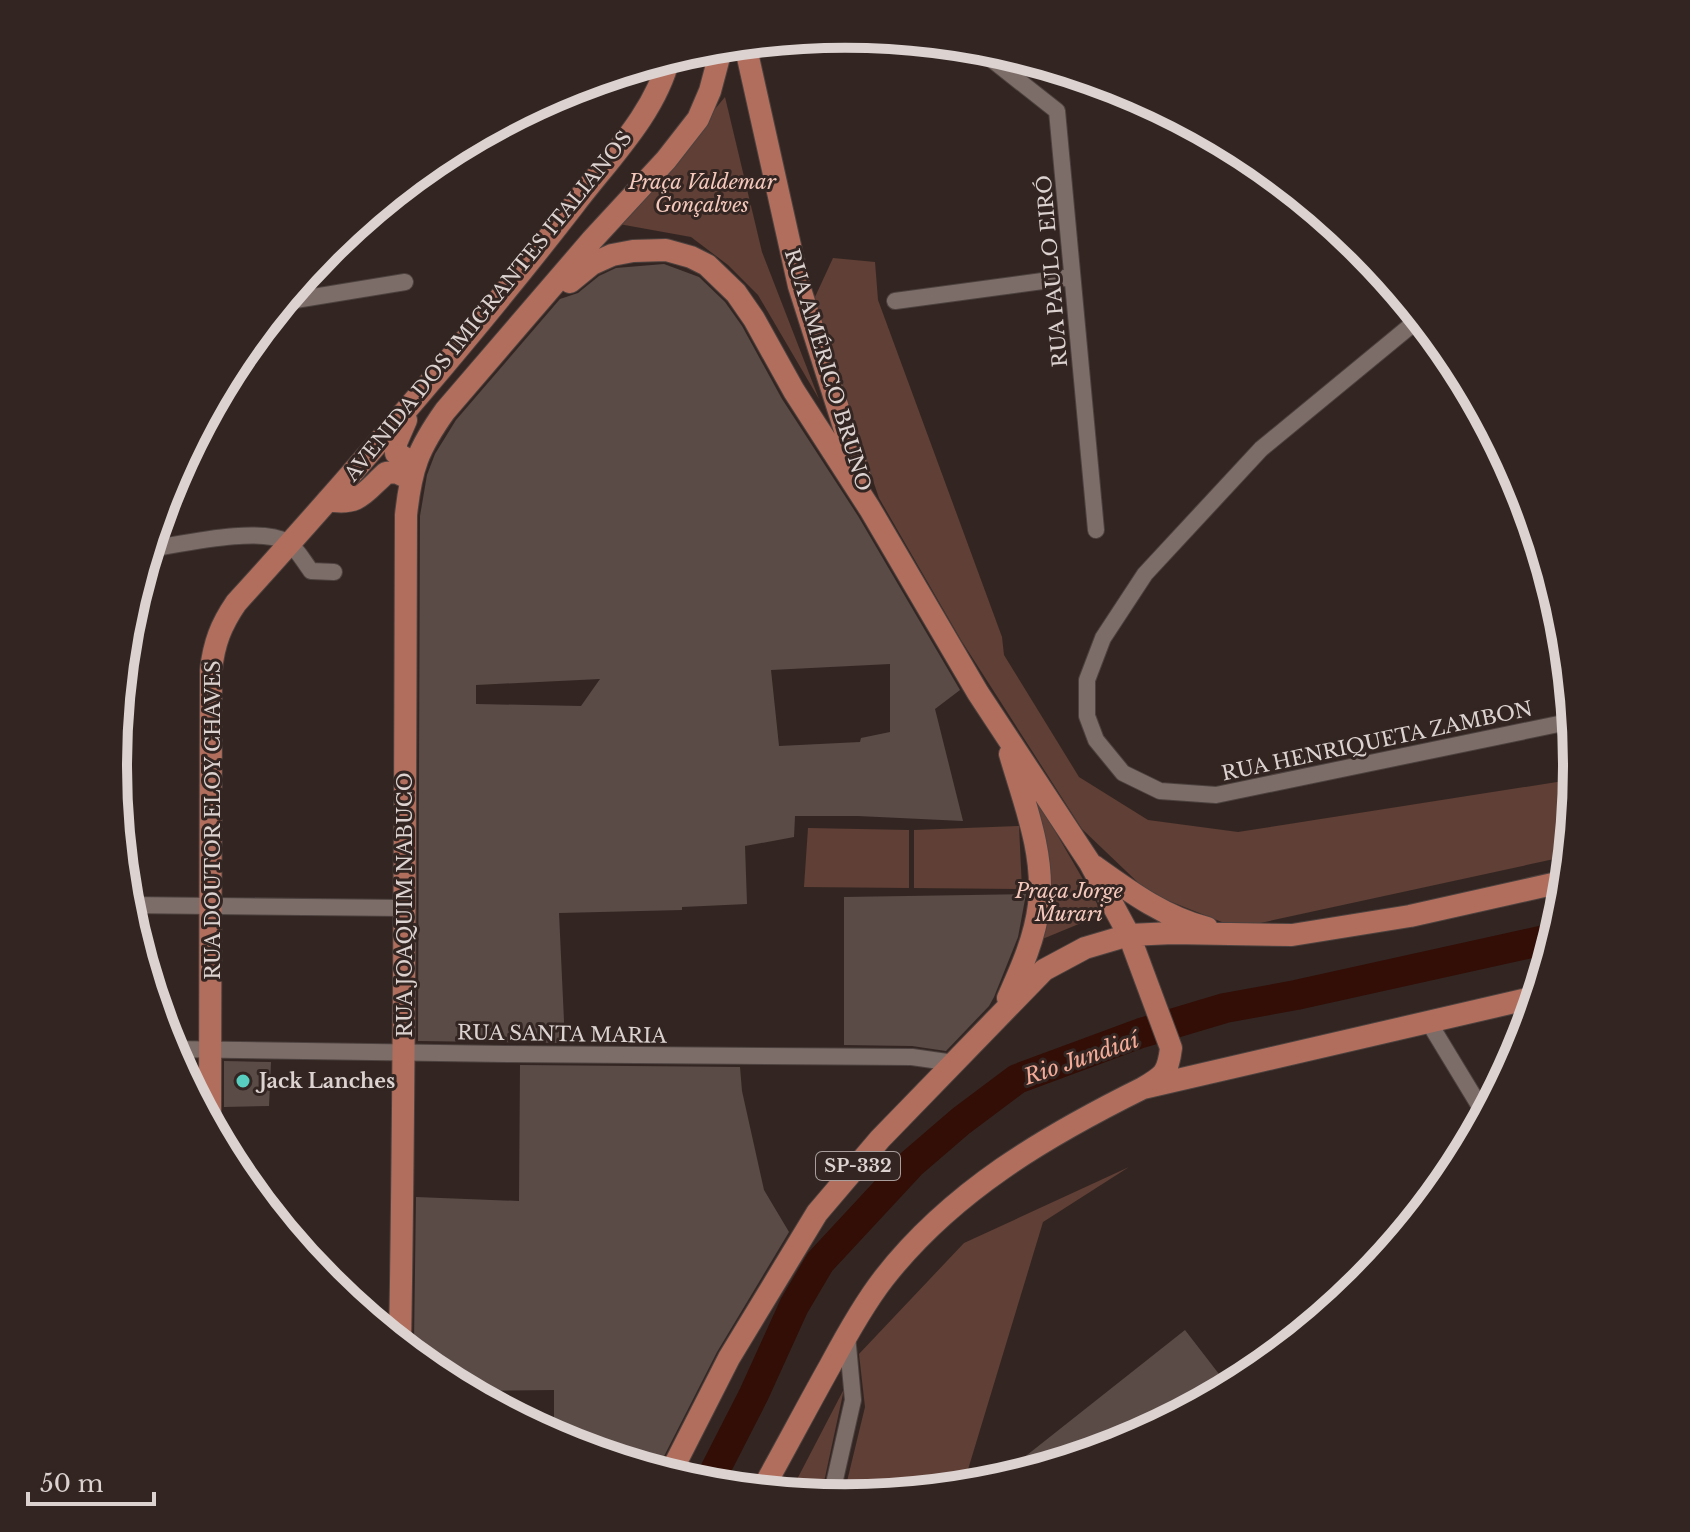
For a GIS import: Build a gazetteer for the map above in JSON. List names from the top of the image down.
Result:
{
  "streets": {
    "main road": [
      "AVENIDA DOS IMIGRANTES ITALIANOS",
      "RUA AMÉRICO BRUNO",
      "RUA DOUTOR ELOY CHAVES",
      "RUA JOAQUIM NABUCO",
      "SP-332"
    ],
    "street": ["RUA PAULO EIRÓ", "RUA HENRIQUETA ZAMBON", "RUA SANTA MARIA"]
  },
  "crossings": [
    ["AVENIDA DOS IMIGRANTES ITALIANOS", "RUA DOUTOR ELOY CHAVES"],
    ["AVENIDA DOS IMIGRANTES ITALIANOS", "RUA JOAQUIM NABUCO"],
    ["RUA DOUTOR ELOY CHAVES", "RUA SANTA MARIA"],
    ["RUA JOAQUIM NABUCO", "RUA SANTA MARIA"],
    ["RUA SANTA MARIA", "SP-332"]
  ],
  "water": ["Rio Jundiaí"],
  "parks": ["Praça Valdemar Gonçalves", "Praça Jorge Murari"],
  "places": ["Jack Lanches"],
  "scale_bar": "50 m"
}
